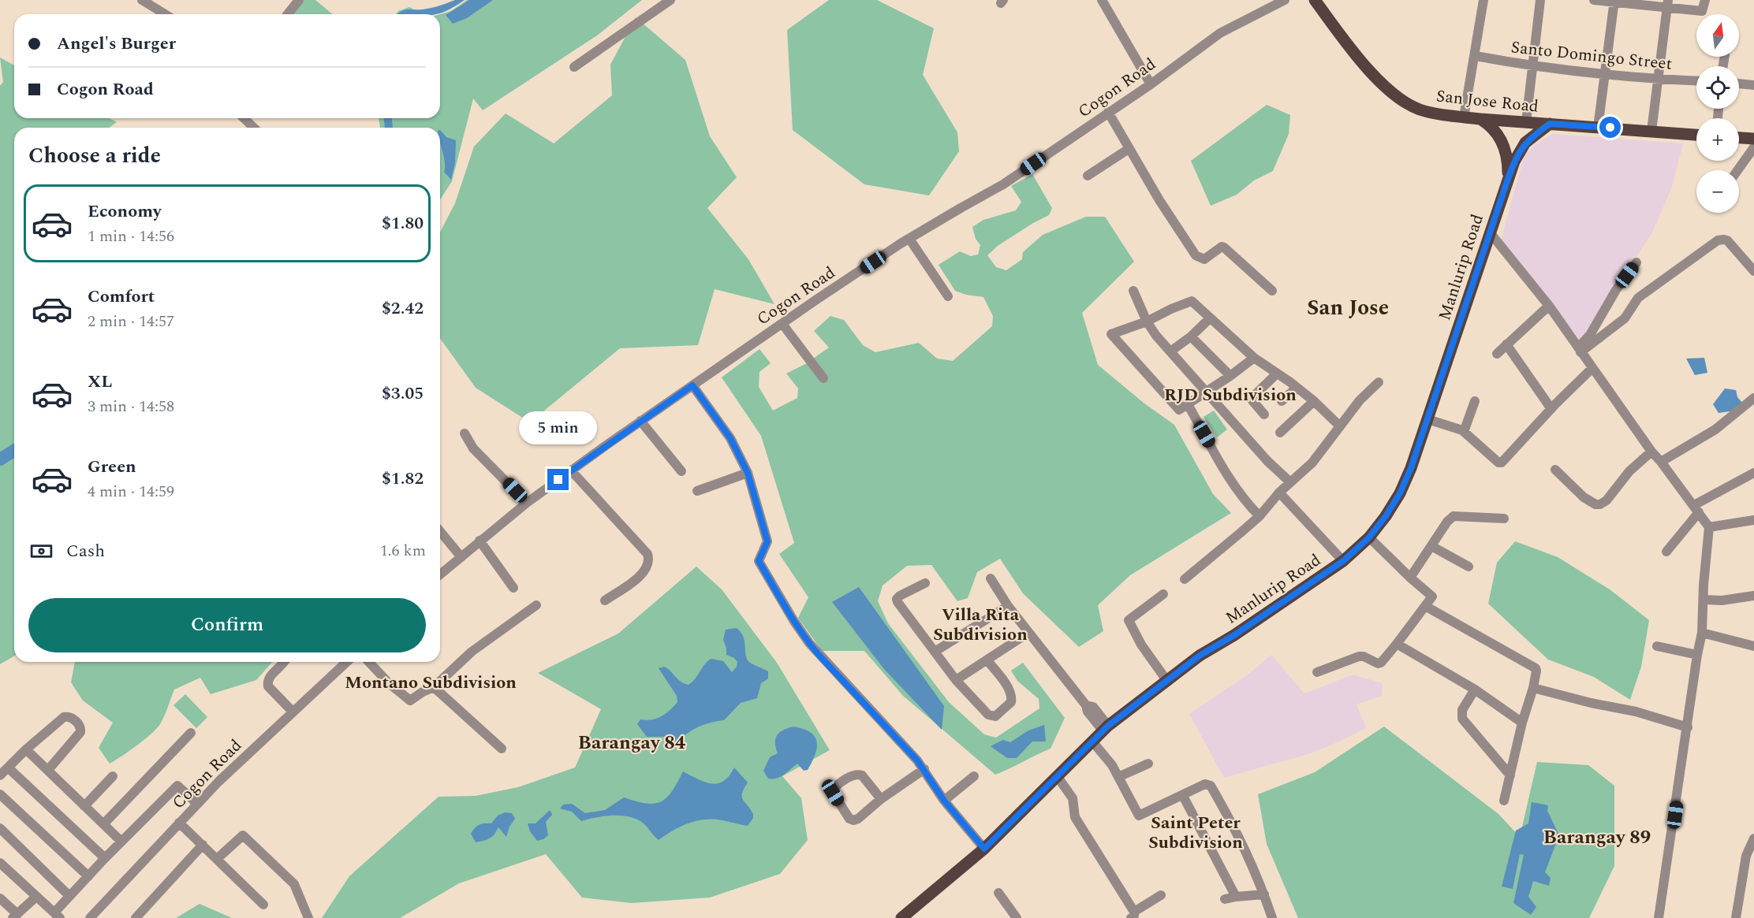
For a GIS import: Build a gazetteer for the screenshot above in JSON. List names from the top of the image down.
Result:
{
  "streets": {
    "main road": ["San Jose Road", "Manlurip Road"],
    "street": ["Santo Domingo Street", "Cogon Road"]
  },
  "crossings": [
    ["San Jose Road", "Manlurip Road"]
  ],
  "districts": [
    "San Jose",
    "RJD Subdivision",
    "Villa Rita Subdivision",
    "Montano Subdivision",
    "Barangay 84",
    "Saint Peter Subdivision",
    "Barangay 89"
  ],
  "north": "top",
  "page": {
    "map_buttons": ["+", "−"],
    "banner": ["Angel's Burger", "Cogon Road"],
    "heading": "Choose a ride",
    "list": [
      {
        "name": "Economy",
        "note": "1 min · 14:56",
        "value": "$1.80"
      },
      {
        "name": "Comfort",
        "note": "2 min · 14:57",
        "value": "$2.42"
      },
      {
        "name": "XL",
        "note": "3 min · 14:58",
        "value": "$3.05"
      },
      {
        "name": "Green",
        "note": "4 min · 14:59",
        "value": "$1.82"
      }
    ],
    "bubble": "5 min",
    "pay": ["Cash", "1.6 km"],
    "buttons": "Confirm"
  }
}
